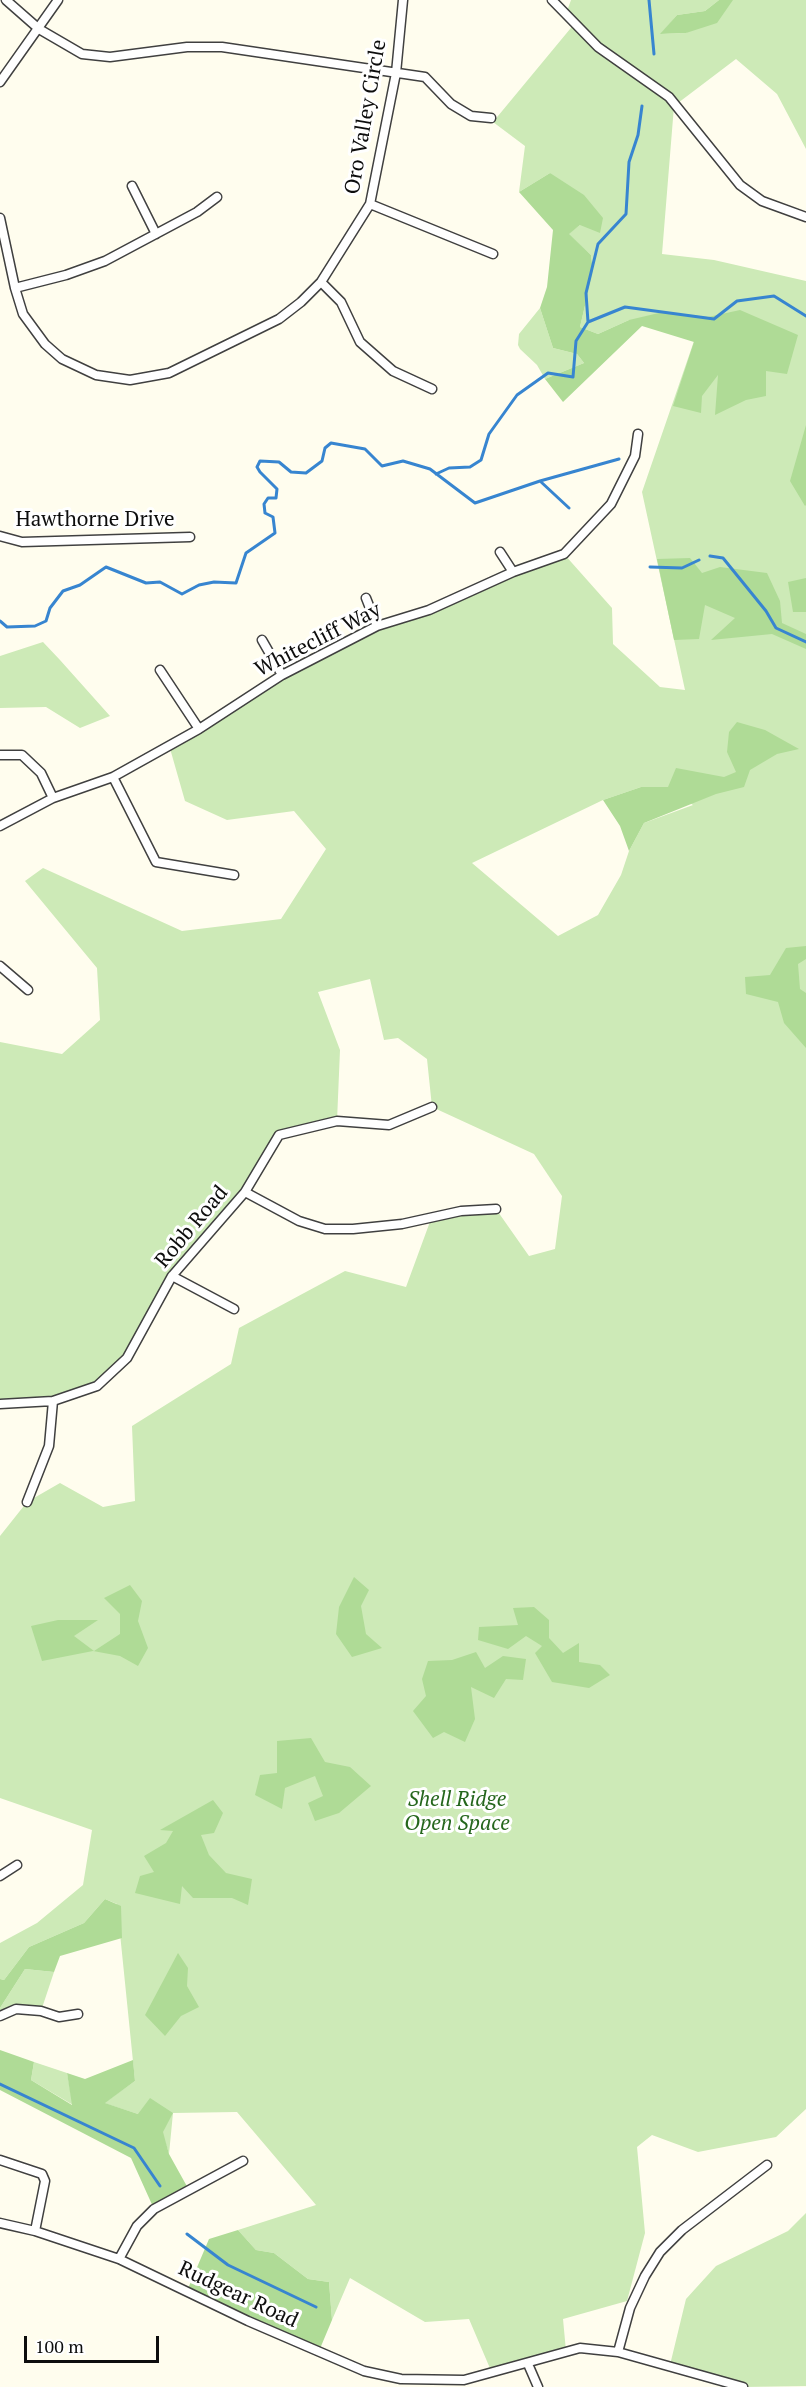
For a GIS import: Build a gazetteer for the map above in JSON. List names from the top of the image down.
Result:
{
  "streets": {
    "street": [
      "Oro Valley Circle",
      "Hawthorne Drive",
      "Whitecliff Way",
      "Robb Road",
      "Rudgear Road"
    ]
  },
  "parks": ["Shell Ridge Open Space"],
  "scale_bar": "100 m"
}
